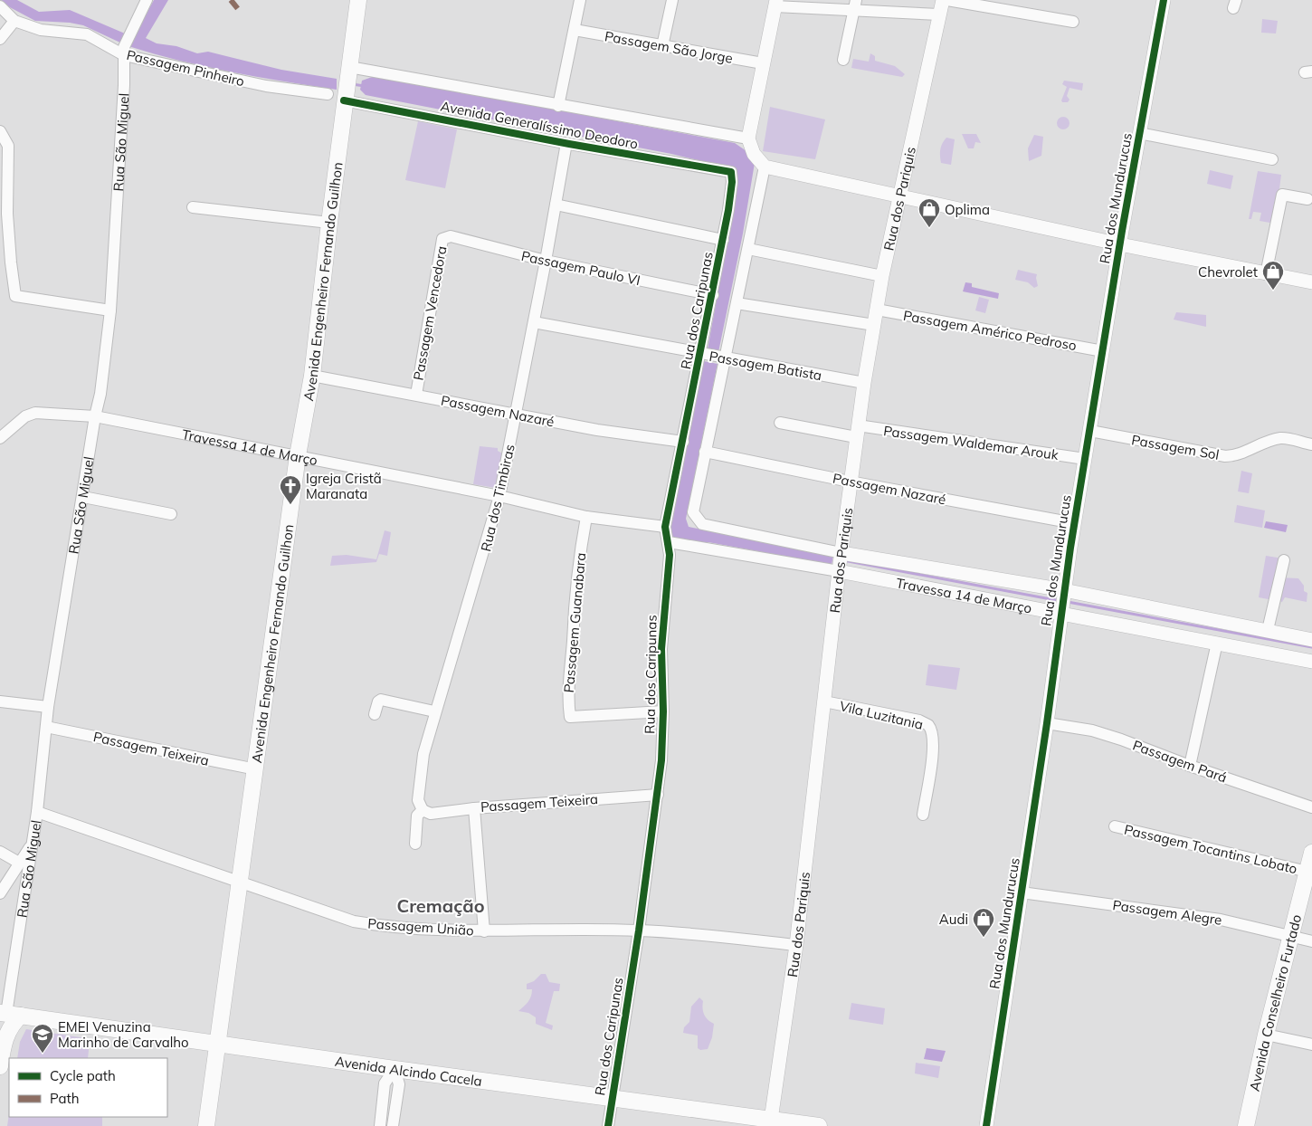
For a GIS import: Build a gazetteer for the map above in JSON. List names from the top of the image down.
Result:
{
  "streets": {
    "main road": [
      "Rua São Miguel",
      "Avenida Engenheiro Fernando Guilhon",
      "Avenida Conselheiro Furtado",
      "Avenida Alcindo Cacela"
    ],
    "street": [
      "Passagem São Jorge",
      "Passagem Pinheiro",
      "Avenida Generalíssimo Deodoro",
      "Rua dos Mundurucus",
      "Rua dos Pariquis",
      "Passagem Paulo VI",
      "Rua dos Caripunas",
      "Passagem Vencedora",
      "Passagem Américo Pedroso",
      "Passagem Batista",
      "Passagem Nazaré",
      "Passagem Waldemar Arouk",
      "Travessa 14 de Março",
      "Passagem Sol",
      "Rua dos Timbiras",
      "Passagem Guanabara",
      "Vila Luzitania",
      "Passagem Teixeira",
      "Passagem Pará",
      "Passagem Tocantins Lobato",
      "Passagem Alegre",
      "Passagem União"
    ]
  },
  "crossings": [
    ["Passagem Pinheiro", "Rua São Miguel"],
    ["Avenida Generalíssimo Deodoro", "Avenida Engenheiro Fernando Guilhon"],
    ["Avenida Generalíssimo Deodoro", "Rua dos Caripunas"],
    ["Avenida Generalíssimo Deodoro", "Rua dos Timbiras"],
    ["Rua São Miguel", "Travessa 14 de Março"],
    ["Rua São Miguel", "Passagem Teixeira"],
    ["Rua São Miguel", "Passagem União"],
    ["Rua São Miguel", "Avenida Alcindo Cacela"],
    ["Rua dos Mundurucus", "Passagem Américo Pedroso"],
    ["Rua dos Mundurucus", "Passagem Nazaré"],
    ["Rua dos Mundurucus", "Passagem Waldemar Arouk"],
    ["Rua dos Mundurucus", "Travessa 14 de Março"],
    ["Rua dos Mundurucus", "Passagem Sol"],
    ["Rua dos Mundurucus", "Passagem Pará"],
    ["Rua dos Mundurucus", "Passagem Alegre"],
    ["Rua dos Pariquis", "Passagem Américo Pedroso"],
    ["Rua dos Pariquis", "Passagem Batista"],
    ["Rua dos Pariquis", "Passagem Nazaré"],
    ["Rua dos Pariquis", "Passagem Waldemar Arouk"],
    ["Rua dos Pariquis", "Travessa 14 de Março"],
    ["Rua dos Pariquis", "Vila Luzitania"],
    ["Rua dos Pariquis", "Passagem União"],
    ["Rua dos Pariquis", "Avenida Alcindo Cacela"],
    ["Passagem Paulo VI", "Rua dos Caripunas"],
    ["Passagem Paulo VI", "Passagem Vencedora"],
    ["Passagem Paulo VI", "Rua dos Timbiras"],
    ["Avenida Engenheiro Fernando Guilhon", "Passagem Nazaré"],
    ["Avenida Engenheiro Fernando Guilhon", "Travessa 14 de Março"],
    ["Avenida Engenheiro Fernando Guilhon", "Passagem Teixeira"],
    ["Avenida Engenheiro Fernando Guilhon", "Passagem União"],
    ["Avenida Engenheiro Fernando Guilhon", "Avenida Alcindo Cacela"],
    ["Rua dos Caripunas", "Passagem Batista"],
    ["Rua dos Caripunas", "Passagem Nazaré"],
    ["Rua dos Caripunas", "Travessa 14 de Março"],
    ["Rua dos Caripunas", "Passagem Guanabara"],
    ["Rua dos Caripunas", "Passagem Teixeira"],
    ["Rua dos Caripunas", "Passagem União"],
    ["Rua dos Caripunas", "Avenida Alcindo Cacela"],
    ["Passagem Vencedora", "Passagem Nazaré"],
    ["Passagem Batista", "Rua dos Timbiras"],
    ["Passagem Nazaré", "Travessa 14 de Março"],
    ["Passagem Nazaré", "Rua dos Timbiras"],
    ["Travessa 14 de Março", "Rua dos Timbiras"],
    ["Travessa 14 de Março", "Passagem Guanabara"],
    ["Rua dos Timbiras", "Passagem Teixeira"],
    ["Passagem Tocantins Lobato", "Avenida Conselheiro Furtado"],
    ["Passagem Alegre", "Avenida Conselheiro Furtado"]
  ],
  "districts": ["Cremação"],
  "places": {
    "shop": ["Oplima", "Chevrolet", "Audi"],
    "church": ["Igreja Cristã Maranata"],
    "school or university": ["EMEI Venuzina Marinho de Carvalho"]
  },
  "legend": ["Cycle path", "Path"]
}
